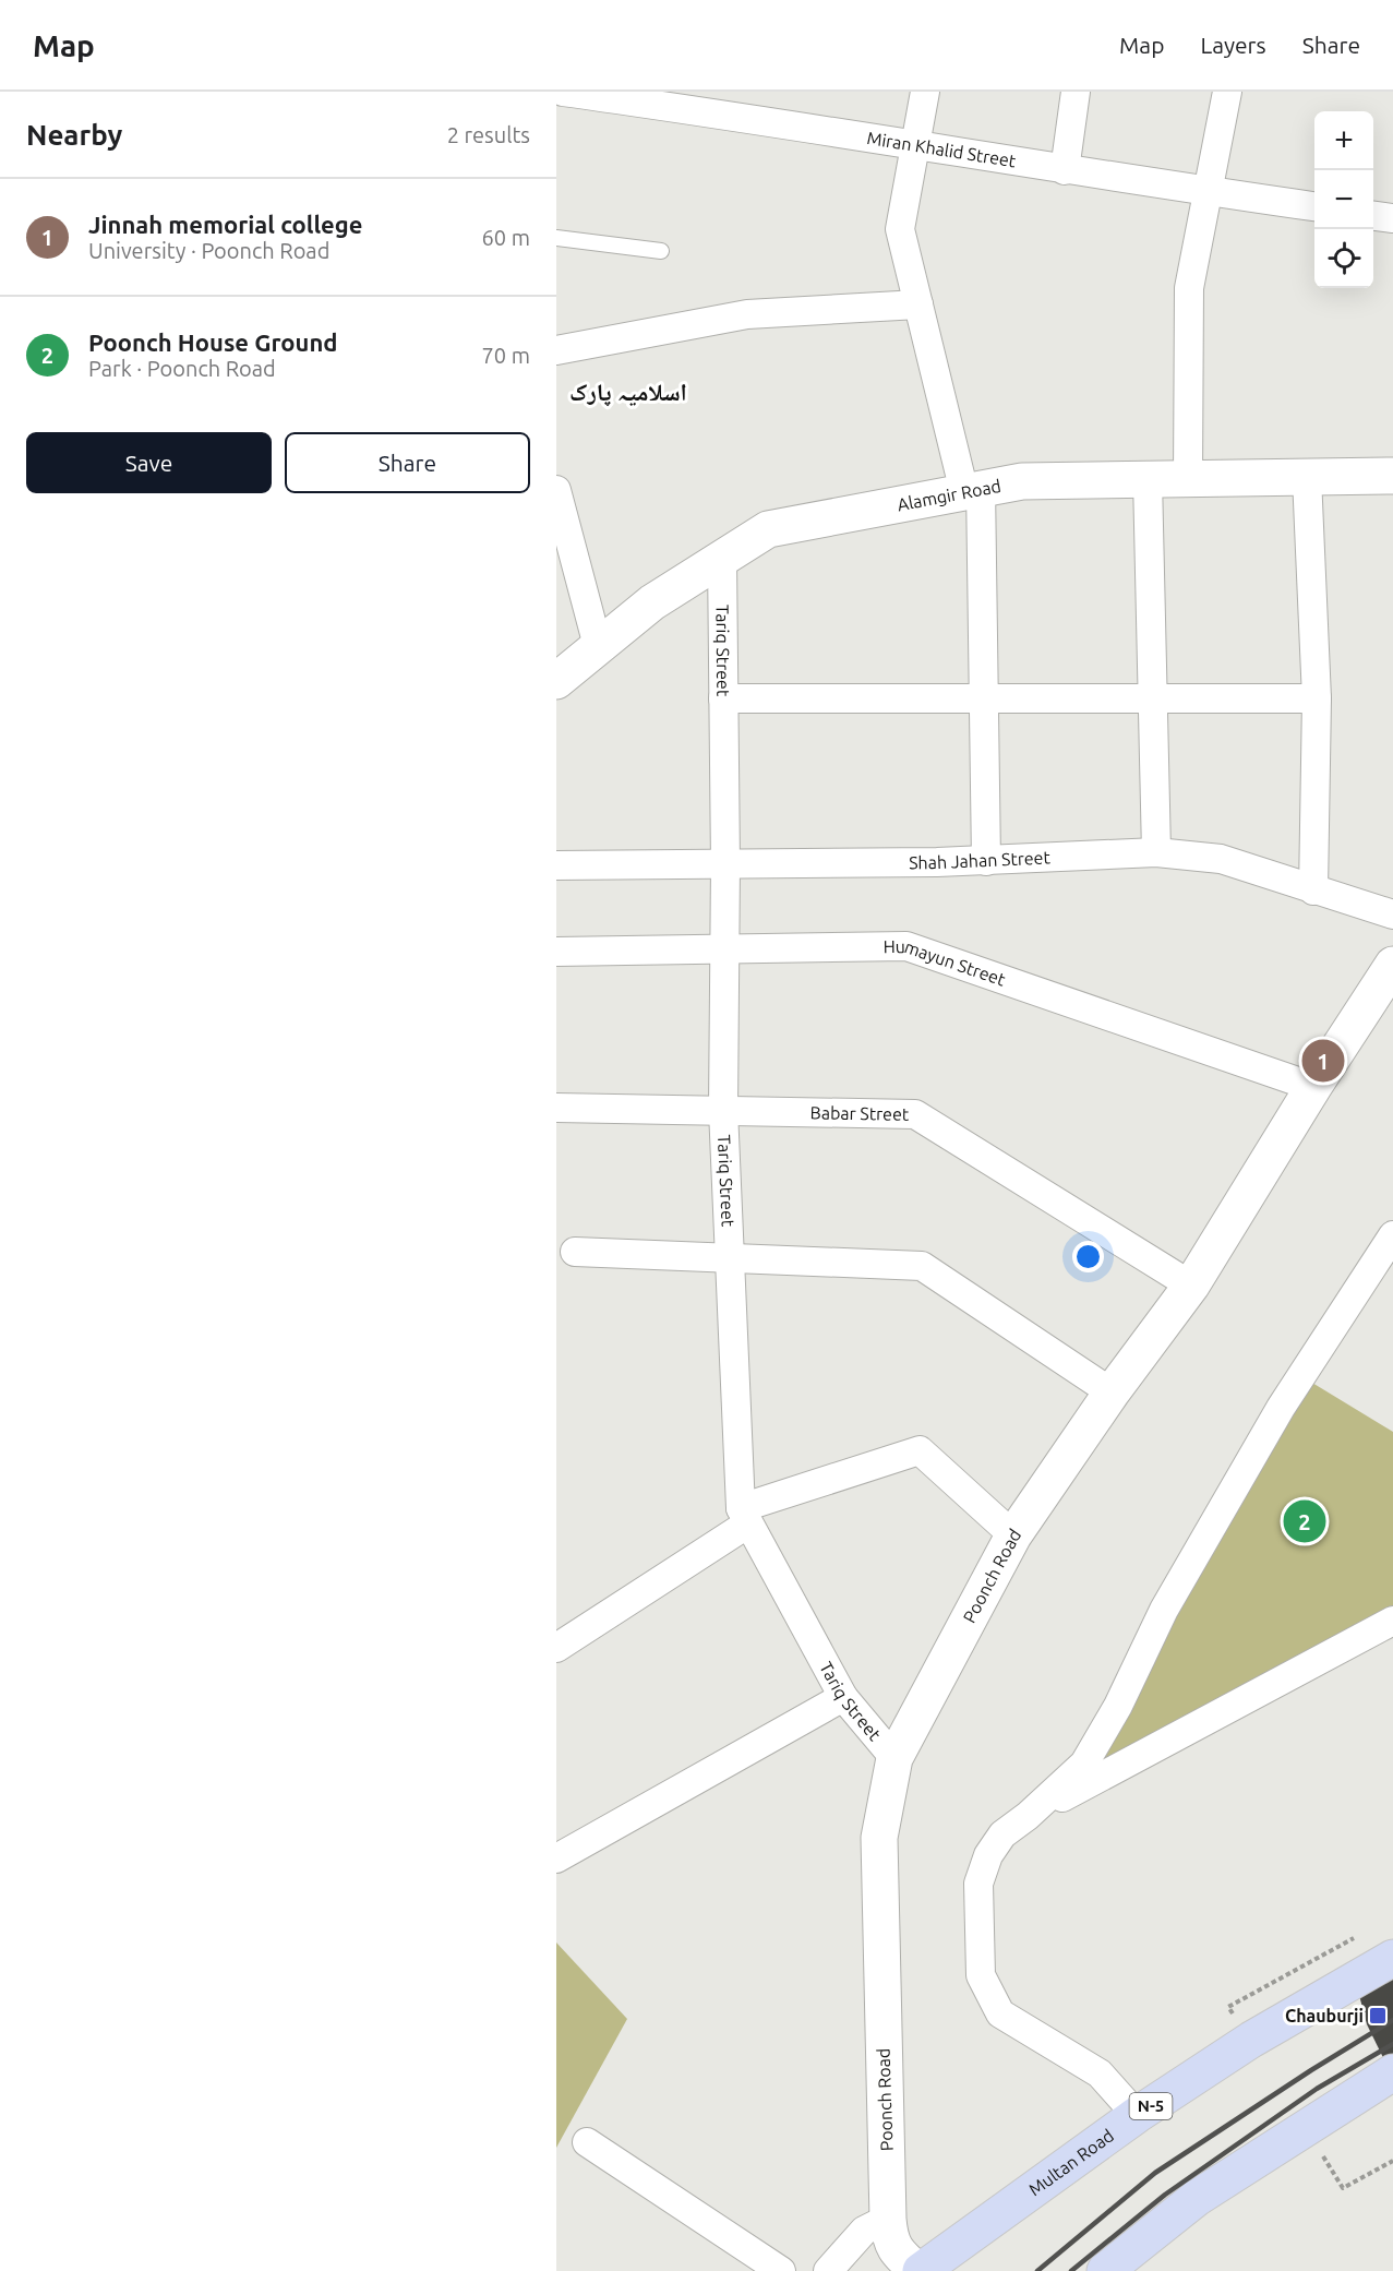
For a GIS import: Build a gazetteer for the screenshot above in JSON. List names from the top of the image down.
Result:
{
  "streets": {
    "main road": [
      "Alamgir Road",
      "Poonch Road",
      "N-5",
      "Multan Road"
    ],
    "street": [
      "Miran Khalid Street",
      "Tariq Street",
      "Shah Jahan Street",
      "Humayun Street",
      "Babar Street"
    ]
  },
  "crossings": [
    ["Alamgir Road", "Tariq Street"],
    ["Tariq Street", "Shah Jahan Street"],
    ["Tariq Street", "Humayun Street"],
    ["Tariq Street", "Babar Street"],
    ["Tariq Street", "Poonch Road"],
    ["Humayun Street", "Poonch Road"],
    ["Babar Street", "Poonch Road"],
    ["Poonch Road", "Multan Road"]
  ],
  "districts": ["اسلامیہ پارک"],
  "places": {
    "transit": ["Chauburji"]
  },
  "page": {
    "header": "Map",
    "nav": ["Map", "Layers", "Share"],
    "heading": ["Nearby", "2 results"],
    "map_buttons": ["+", "−"],
    "list": [
      {
        "mark": "1",
        "name": "Jinnah memorial college",
        "note": "University · Poonch Road",
        "value": "60 m"
      },
      {
        "mark": "2",
        "name": "Poonch House Ground",
        "note": "Park · Poonch Road",
        "value": "70 m"
      }
    ],
    "buttons": ["Save", "Share"],
    "pins": ["1", "2"]
  }
}
